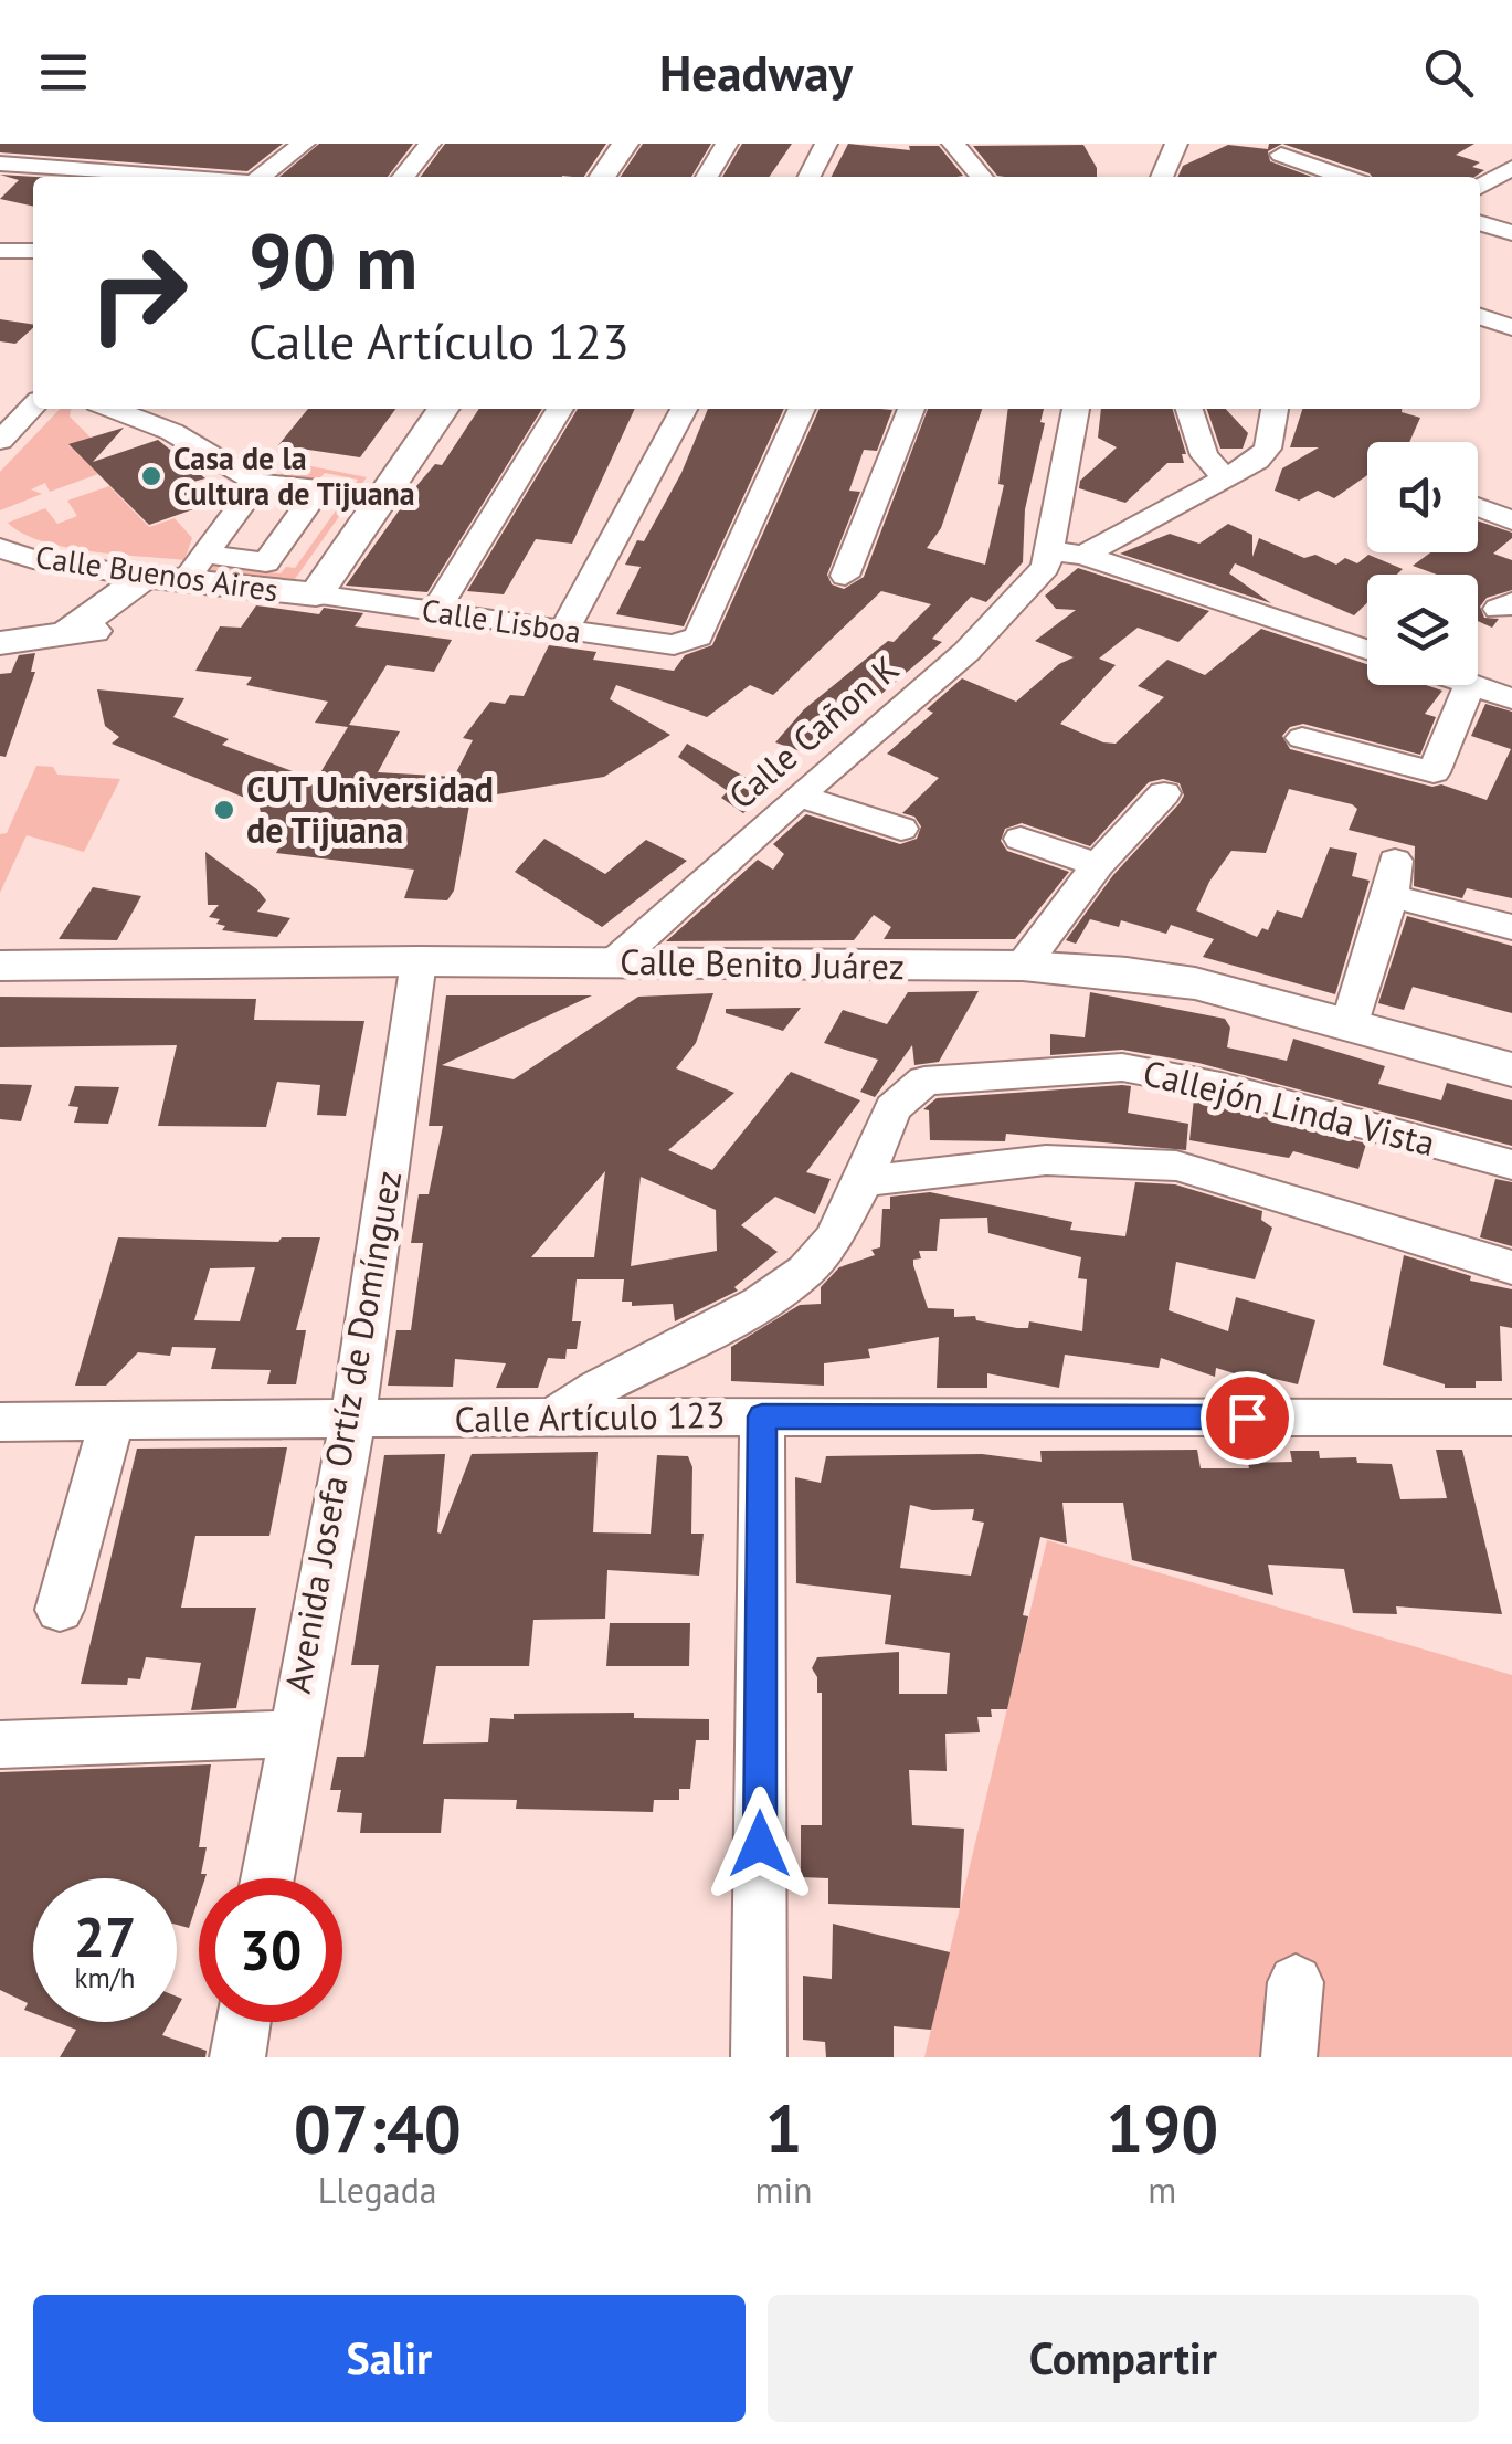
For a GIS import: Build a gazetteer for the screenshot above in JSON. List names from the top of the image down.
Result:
{
  "streets": {
    "main road": ["Calle Buenos Aires", "Calle Benito Juárez"],
    "street": [
      "Calle Lisboa",
      "Calle Cañon K",
      "Callejón Linda Vista",
      "Calle Artículo 123",
      "Avenida Josefa Ortíz de Domínguez"
    ]
  },
  "crossings": [
    ["Calle Buenos Aires", "Calle Lisboa"],
    ["Calle Cañon K", "Calle Benito Juárez"],
    ["Calle Benito Juárez", "Avenida Josefa Ortíz de Domínguez"],
    ["Callejón Linda Vista", "Calle Artículo 123"],
    ["Calle Artículo 123", "Avenida Josefa Ortíz de Domínguez"]
  ],
  "places": ["Casa de la Cultura de Tijuana", "CUT Universidad de Tijuana"],
  "page": {
    "header": "Headway",
    "turn": ["90 m", "Calle Artículo 123"],
    "speed": "27 km/h",
    "limit": "30",
    "eta": [
      "07:40",
      "Llegada",
      "1",
      "min",
      "190",
      "m"
    ],
    "buttons": ["Salir", "Compartir"]
  }
}
